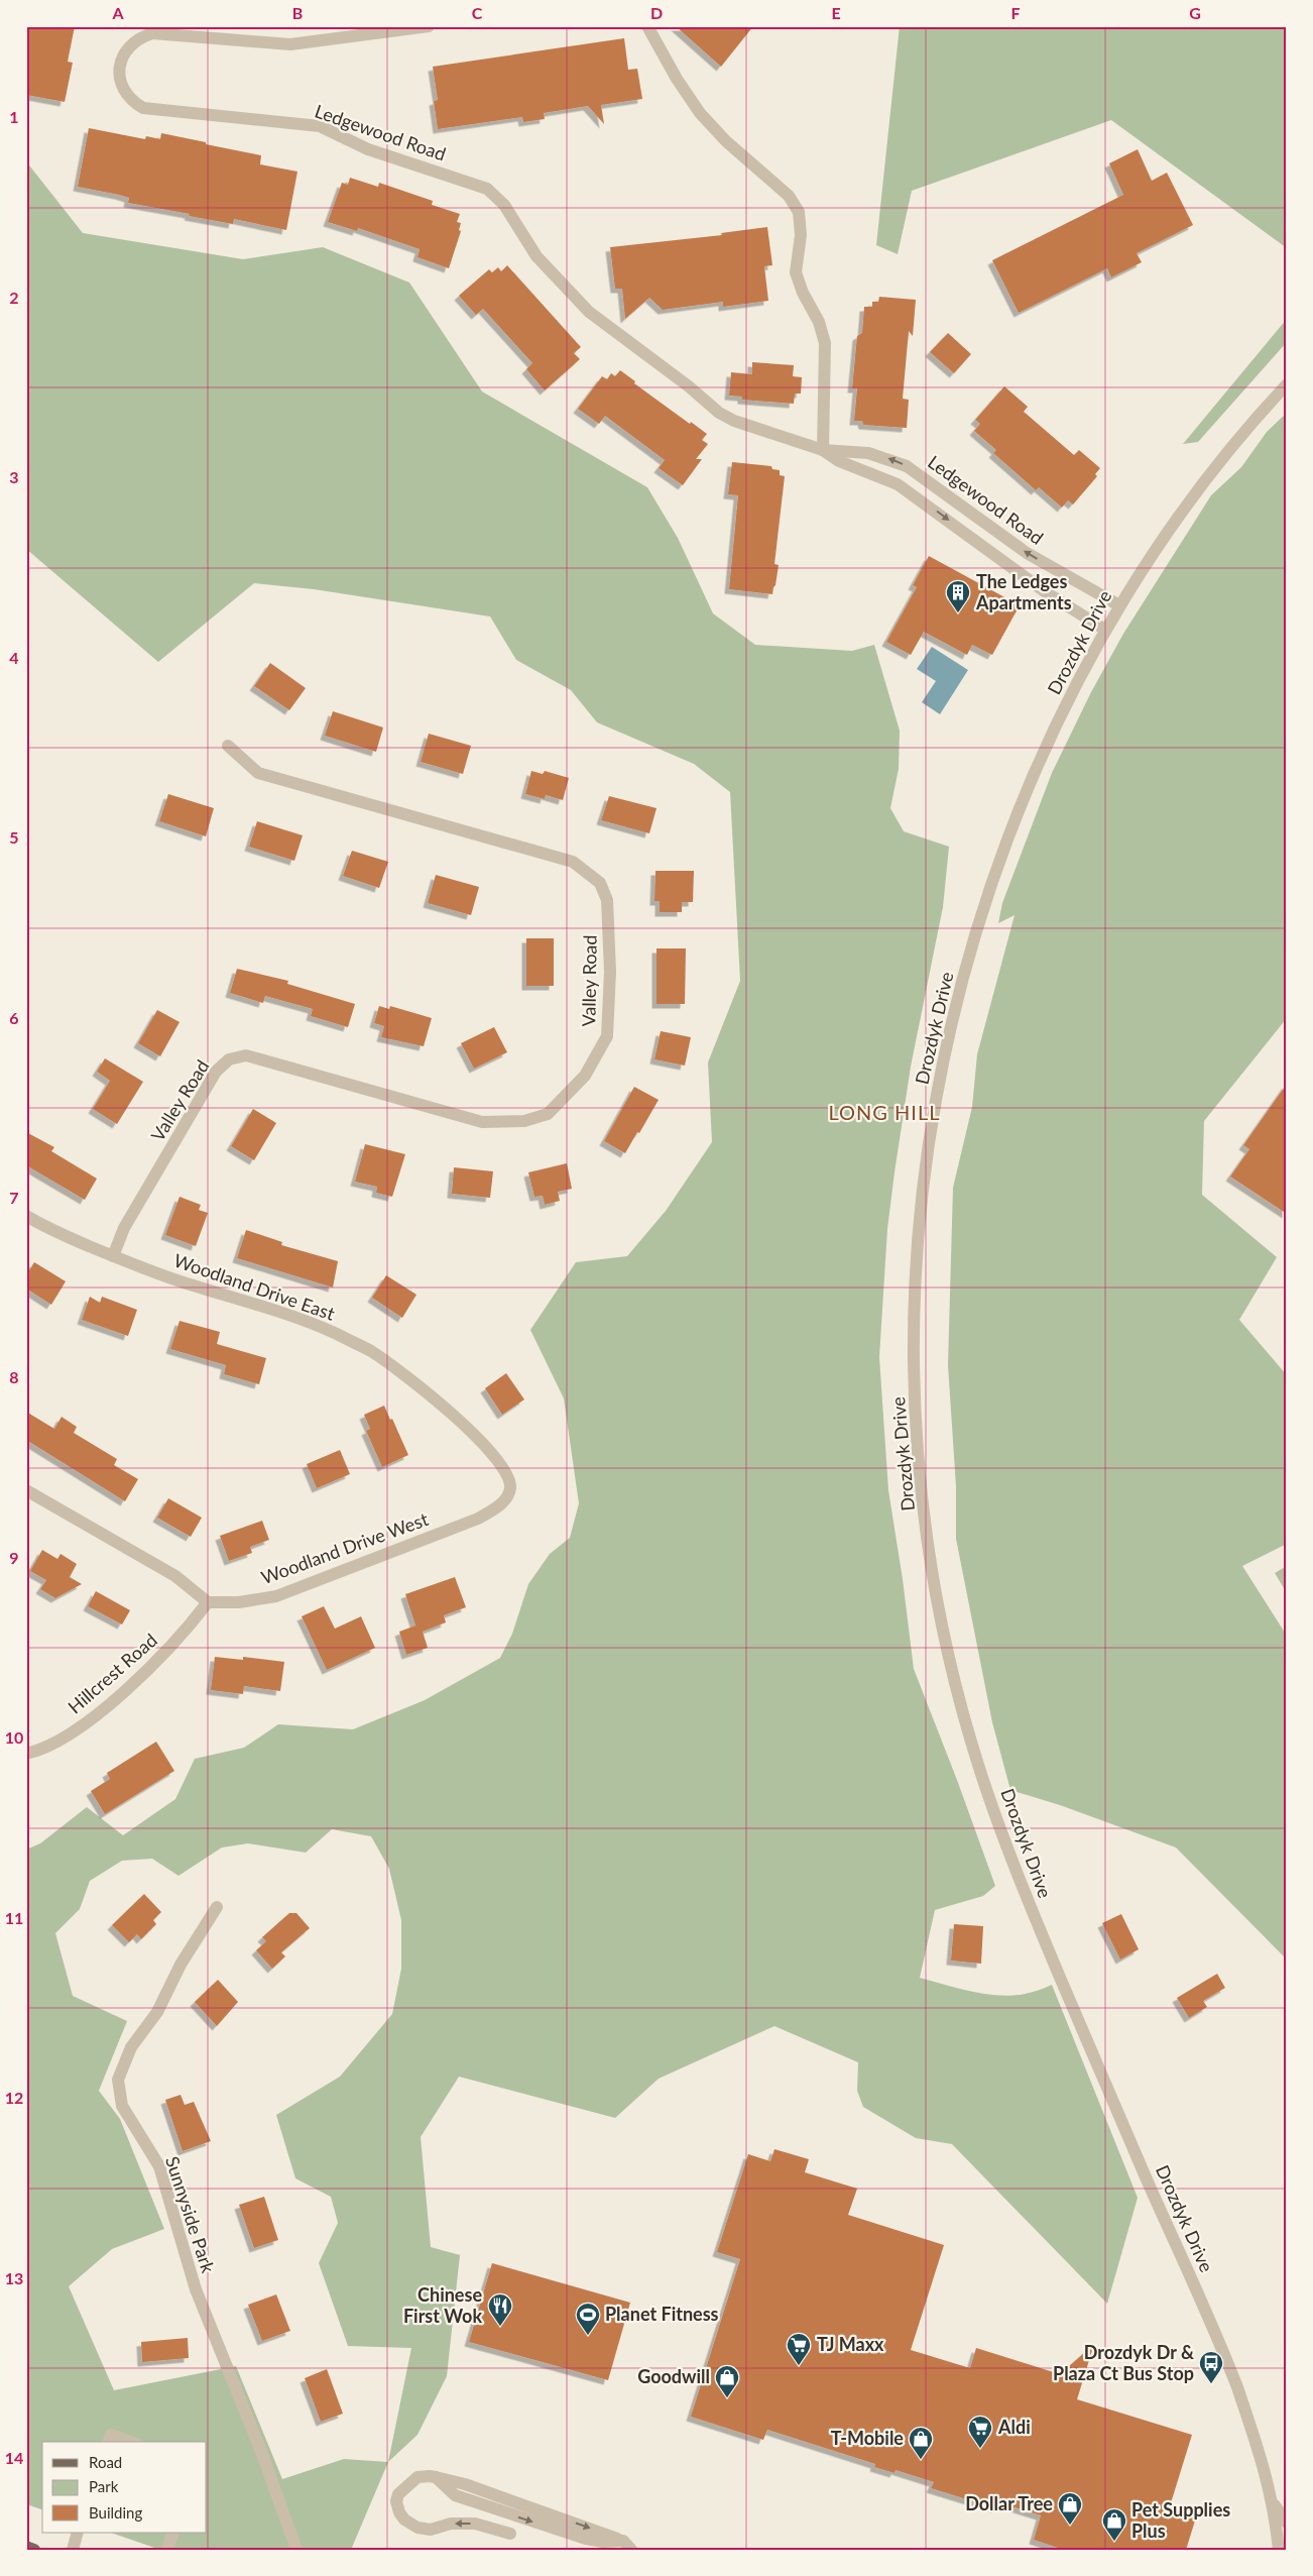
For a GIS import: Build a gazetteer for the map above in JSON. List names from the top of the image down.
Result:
{
  "streets": {
    "street": [
      "Ledgewood Road",
      "Drozdyk Drive",
      "Valley Road",
      "Woodland Drive East",
      "Woodland Drive West",
      "Hillcrest Road",
      "Sunnyside Park"
    ]
  },
  "crossings": [
    ["Ledgewood Road", "Drozdyk Drive"],
    ["Valley Road", "Woodland Drive East"],
    ["Woodland Drive East", "Woodland Drive West"],
    ["Woodland Drive West", "Hillcrest Road"]
  ],
  "districts": ["LONG HILL"],
  "places": {
    "building": ["The Ledges Apartments"],
    "restaurant": ["Chinese First Wok"],
    "sports": ["Planet Fitness"],
    "supermarket": ["TJ Maxx", "Aldi"],
    "bus stop": ["Drozdyk Dr & Plaza Ct Bus Stop"],
    "shop": [
      "Goodwill",
      "T-Mobile",
      "Dollar Tree",
      "Pet Supplies Plus"
    ]
  },
  "legend": ["Road", "Park", "Building"],
  "grid": {
    "columns": [
      "A",
      "B",
      "C",
      "D",
      "E",
      "F",
      "G"
    ],
    "rows": [
      "1",
      "2",
      "3",
      "4",
      "5",
      "6",
      "7",
      "8",
      "9",
      "10",
      "11",
      "12",
      "13",
      "14"
    ]
  }
}
